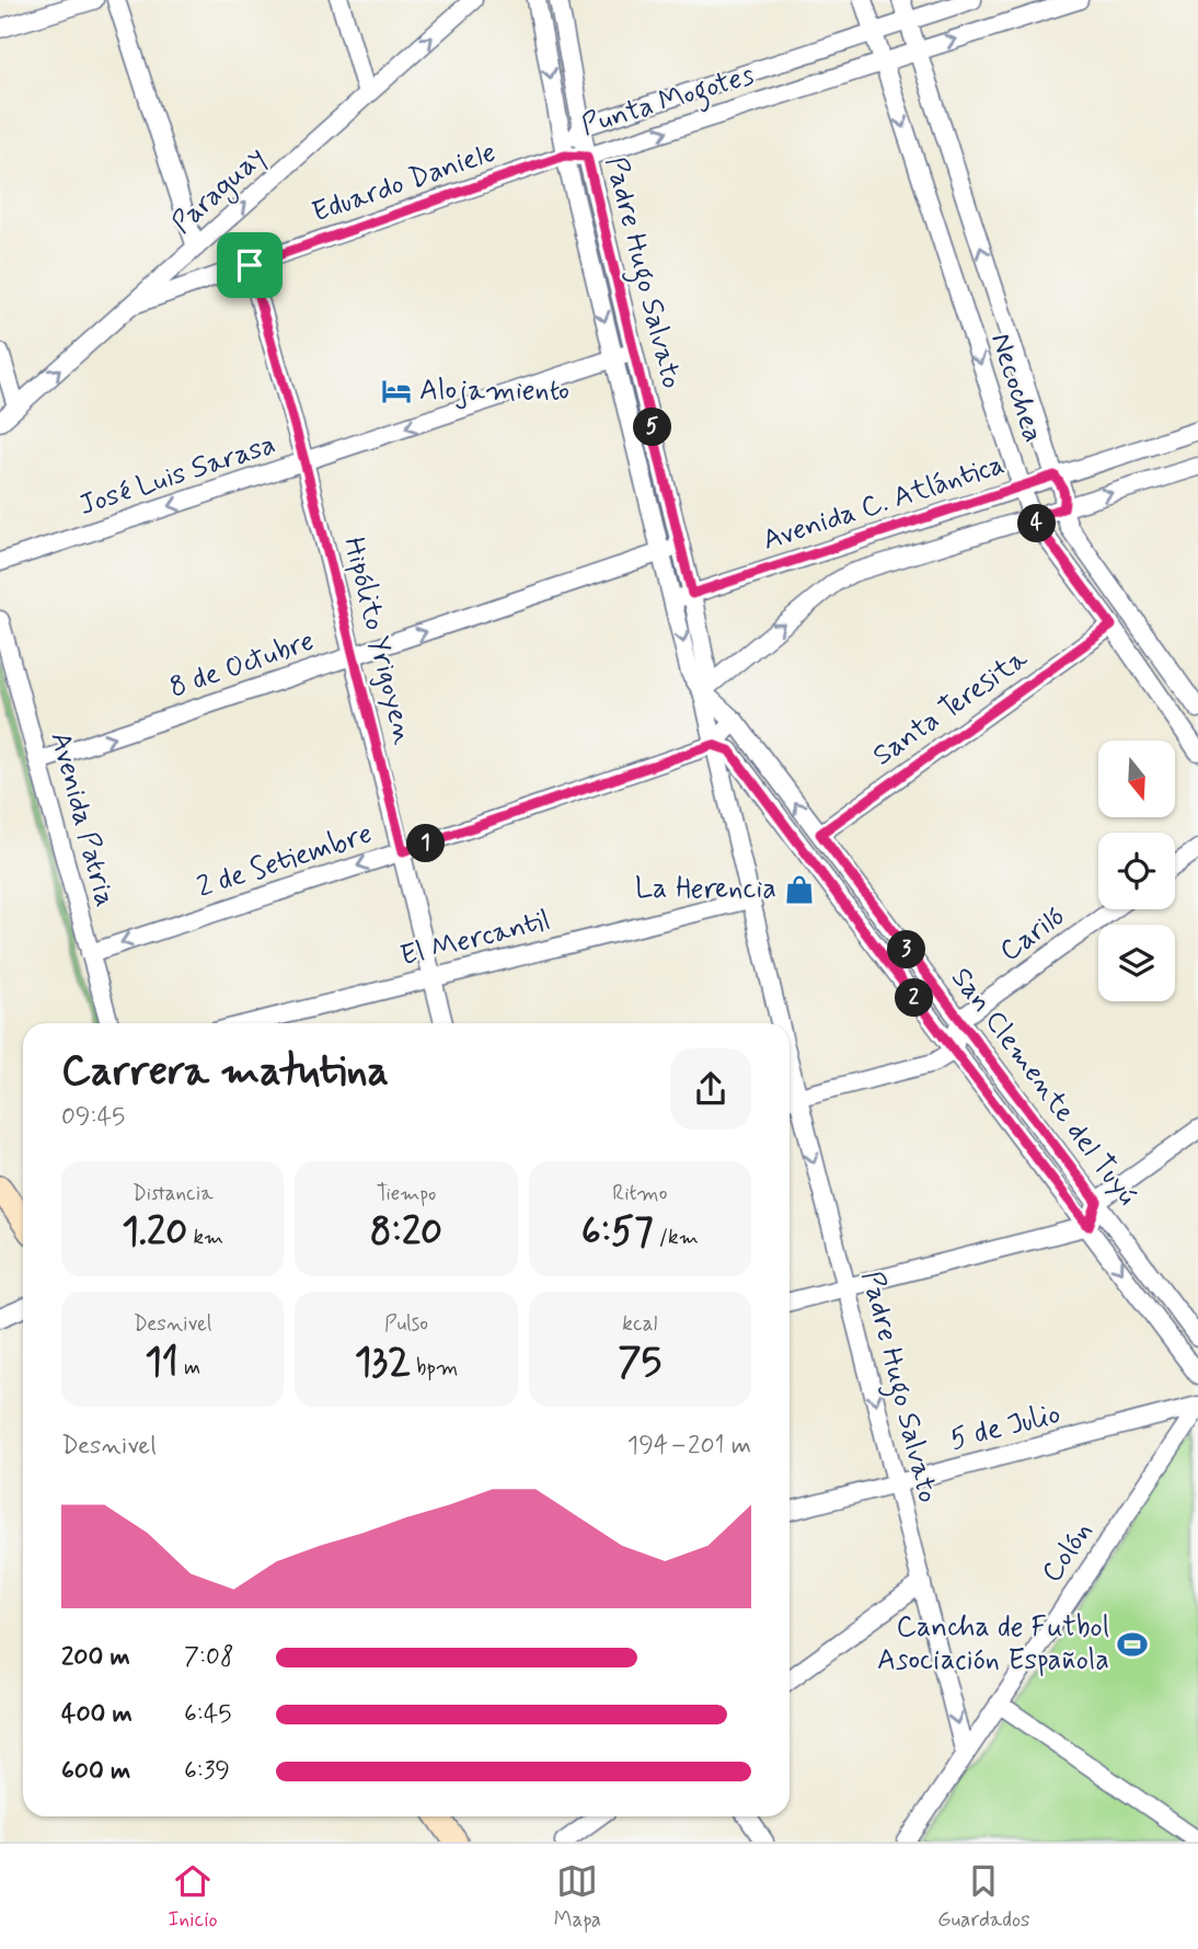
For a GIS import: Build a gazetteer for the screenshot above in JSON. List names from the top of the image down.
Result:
{
  "streets": {
    "street": [
      "Punta Mogotes",
      "Eduardo Daniele",
      "Paraguay",
      "Padre Hugo Salvato",
      "Necochea",
      "José Luis Sarasa",
      "Avenida C. Atlántica",
      "Hipólito Yrigoyen",
      "8 de Octubre",
      "Santa Teresita",
      "Avenida Patria",
      "2 de Setiembre",
      "Cariló",
      "El Mercantil",
      "San Clemente del Tuyú",
      "5 de Julio",
      "Colón"
    ]
  },
  "crossings": [
    ["Punta Mogotes", "Eduardo Daniele"],
    ["Punta Mogotes", "Padre Hugo Salvato"],
    ["Punta Mogotes", "Necochea"],
    ["Eduardo Daniele", "Paraguay"],
    ["Eduardo Daniele", "Padre Hugo Salvato"],
    ["Eduardo Daniele", "Hipólito Yrigoyen"],
    ["Padre Hugo Salvato", "José Luis Sarasa"],
    ["Padre Hugo Salvato", "Avenida C. Atlántica"],
    ["Padre Hugo Salvato", "8 de Octubre"],
    ["Padre Hugo Salvato", "2 de Setiembre"],
    ["Padre Hugo Salvato", "El Mercantil"],
    ["Padre Hugo Salvato", "San Clemente del Tuyú"],
    ["Padre Hugo Salvato", "5 de Julio"],
    ["Padre Hugo Salvato", "Colón"],
    ["Necochea", "Avenida C. Atlántica"],
    ["Necochea", "Santa Teresita"],
    ["José Luis Sarasa", "Hipólito Yrigoyen"],
    ["Avenida C. Atlántica", "San Clemente del Tuyú"],
    ["Hipólito Yrigoyen", "8 de Octubre"],
    ["Hipólito Yrigoyen", "2 de Setiembre"],
    ["Hipólito Yrigoyen", "El Mercantil"],
    ["8 de Octubre", "Avenida Patria"],
    ["Santa Teresita", "San Clemente del Tuyú"],
    ["Avenida Patria", "2 de Setiembre"],
    ["2 de Setiembre", "San Clemente del Tuyú"],
    ["Cariló", "San Clemente del Tuyú"],
    ["5 de Julio", "Colón"]
  ],
  "one_way": [
    "Paraguay",
    "José Luis Sarasa",
    "8 de Octubre",
    "2 de Setiembre"
  ],
  "places": {
    "hotel": ["Alojamiento"],
    "shop": ["La Herencia"],
    "sports": ["Cancha de Futbol Asociación Española"]
  },
  "north": "bottom",
  "page": {
    "pins": [
      "5",
      "4",
      "1",
      "3",
      "2"
    ],
    "heading": ["Carrera matutina", "09:45"],
    "stats": [
      ["Distancia", "1.20 km"],
      ["Tiempo", "8:20"],
      ["Ritmo", "6:57 /km"],
      ["Desnivel", "11 m"],
      ["Pulso", "132 bpm"],
      ["kcal", "75"]
    ],
    "chart": ["Desnivel", "194–201 m"],
    "list": [
      {
        "name": "200 m",
        "note": "7:08"
      },
      {
        "name": "400 m",
        "note": "6:45"
      },
      {
        "name": "600 m",
        "note": "6:39"
      }
    ],
    "tabs": ["Inicio", "Mapa", "Guardados"]
  }
}
